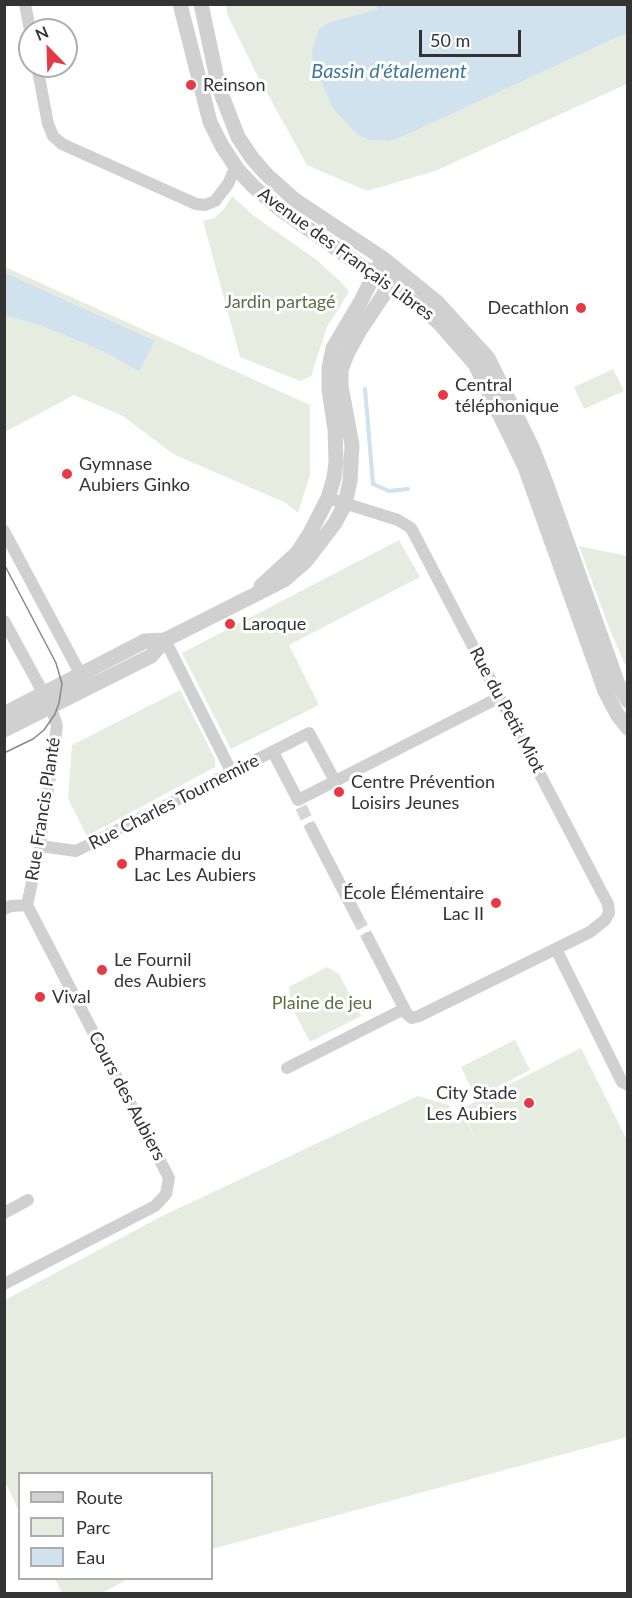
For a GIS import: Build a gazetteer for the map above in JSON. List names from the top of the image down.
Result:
{
  "streets": {
    "street": [
      "Avenue des Français Libres",
      "Rue du Petit Miot",
      "Rue Charles Tournemire",
      "Rue Francis Planté",
      "Cours des Aubiers"
    ]
  },
  "crossings": [
    ["Rue du Petit Miot", "Rue Charles Tournemire"],
    ["Rue Charles Tournemire", "Rue Francis Planté"],
    ["Rue Francis Planté", "Cours des Aubiers"]
  ],
  "water": ["Bassin d'étalement"],
  "parks": ["Jardin partagé", "Plaine de jeu"],
  "places": [
    "Reinson",
    "Decathlon",
    "Central téléphonique",
    "Gymnase Aubiers Ginko",
    "Laroque",
    "Centre Prévention Loisirs Jeunes",
    "Pharmacie du Lac Les Aubiers",
    "École Élémentaire Lac II",
    "Le Fournil des Aubiers",
    "Vival",
    "City Stade Les Aubiers"
  ],
  "legend": ["Route", "Parc", "Eau"],
  "scale_bar": "50 m",
  "north": "top left"
}
